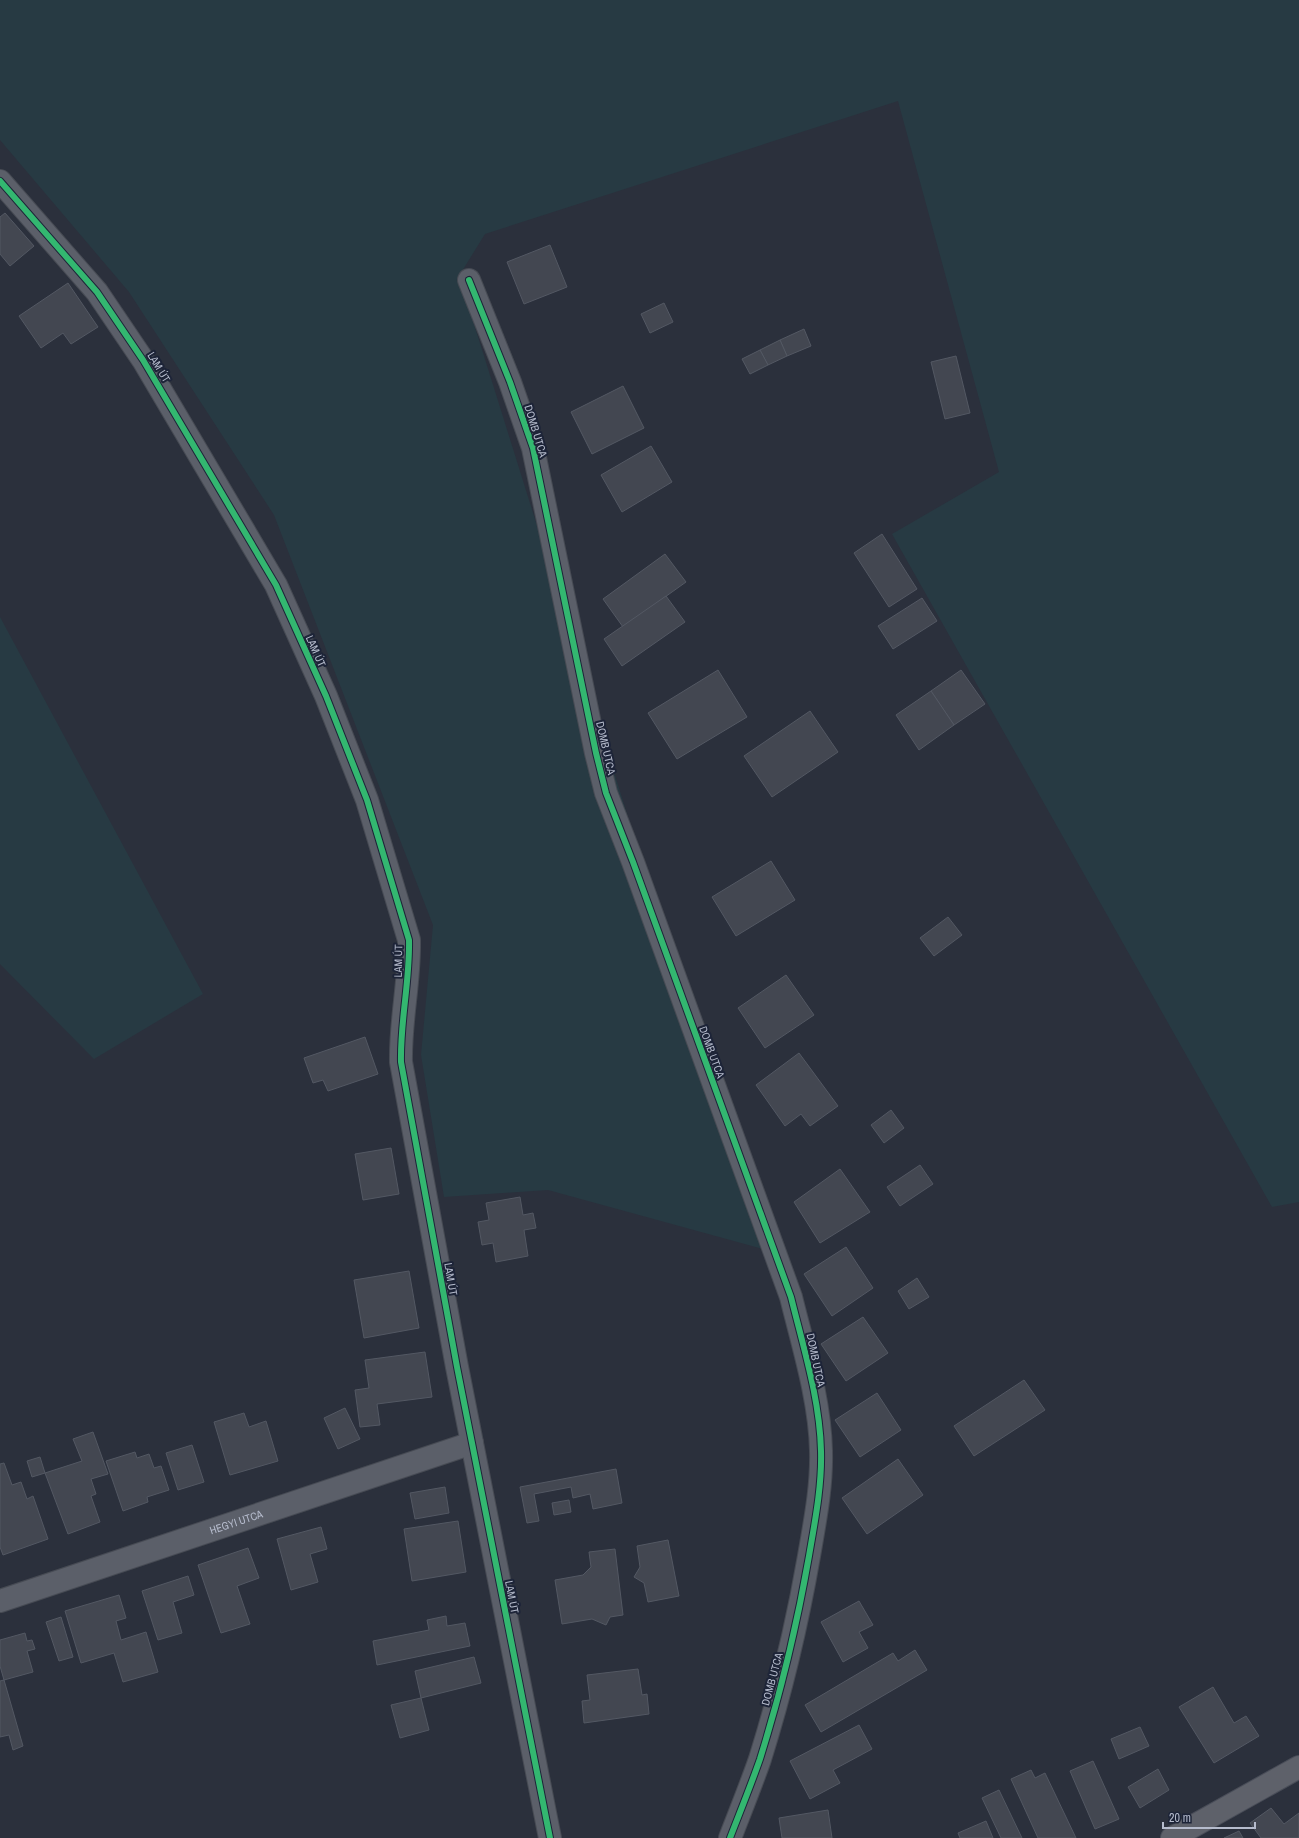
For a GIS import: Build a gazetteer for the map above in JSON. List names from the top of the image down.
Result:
{
  "streets": {
    "street": ["LAM ÚT", "DOMB UTCA", "HEGYI UTCA"]
  },
  "crossings": [
    ["LAM ÚT", "HEGYI UTCA"]
  ],
  "scale_bar": "20 m"
}
